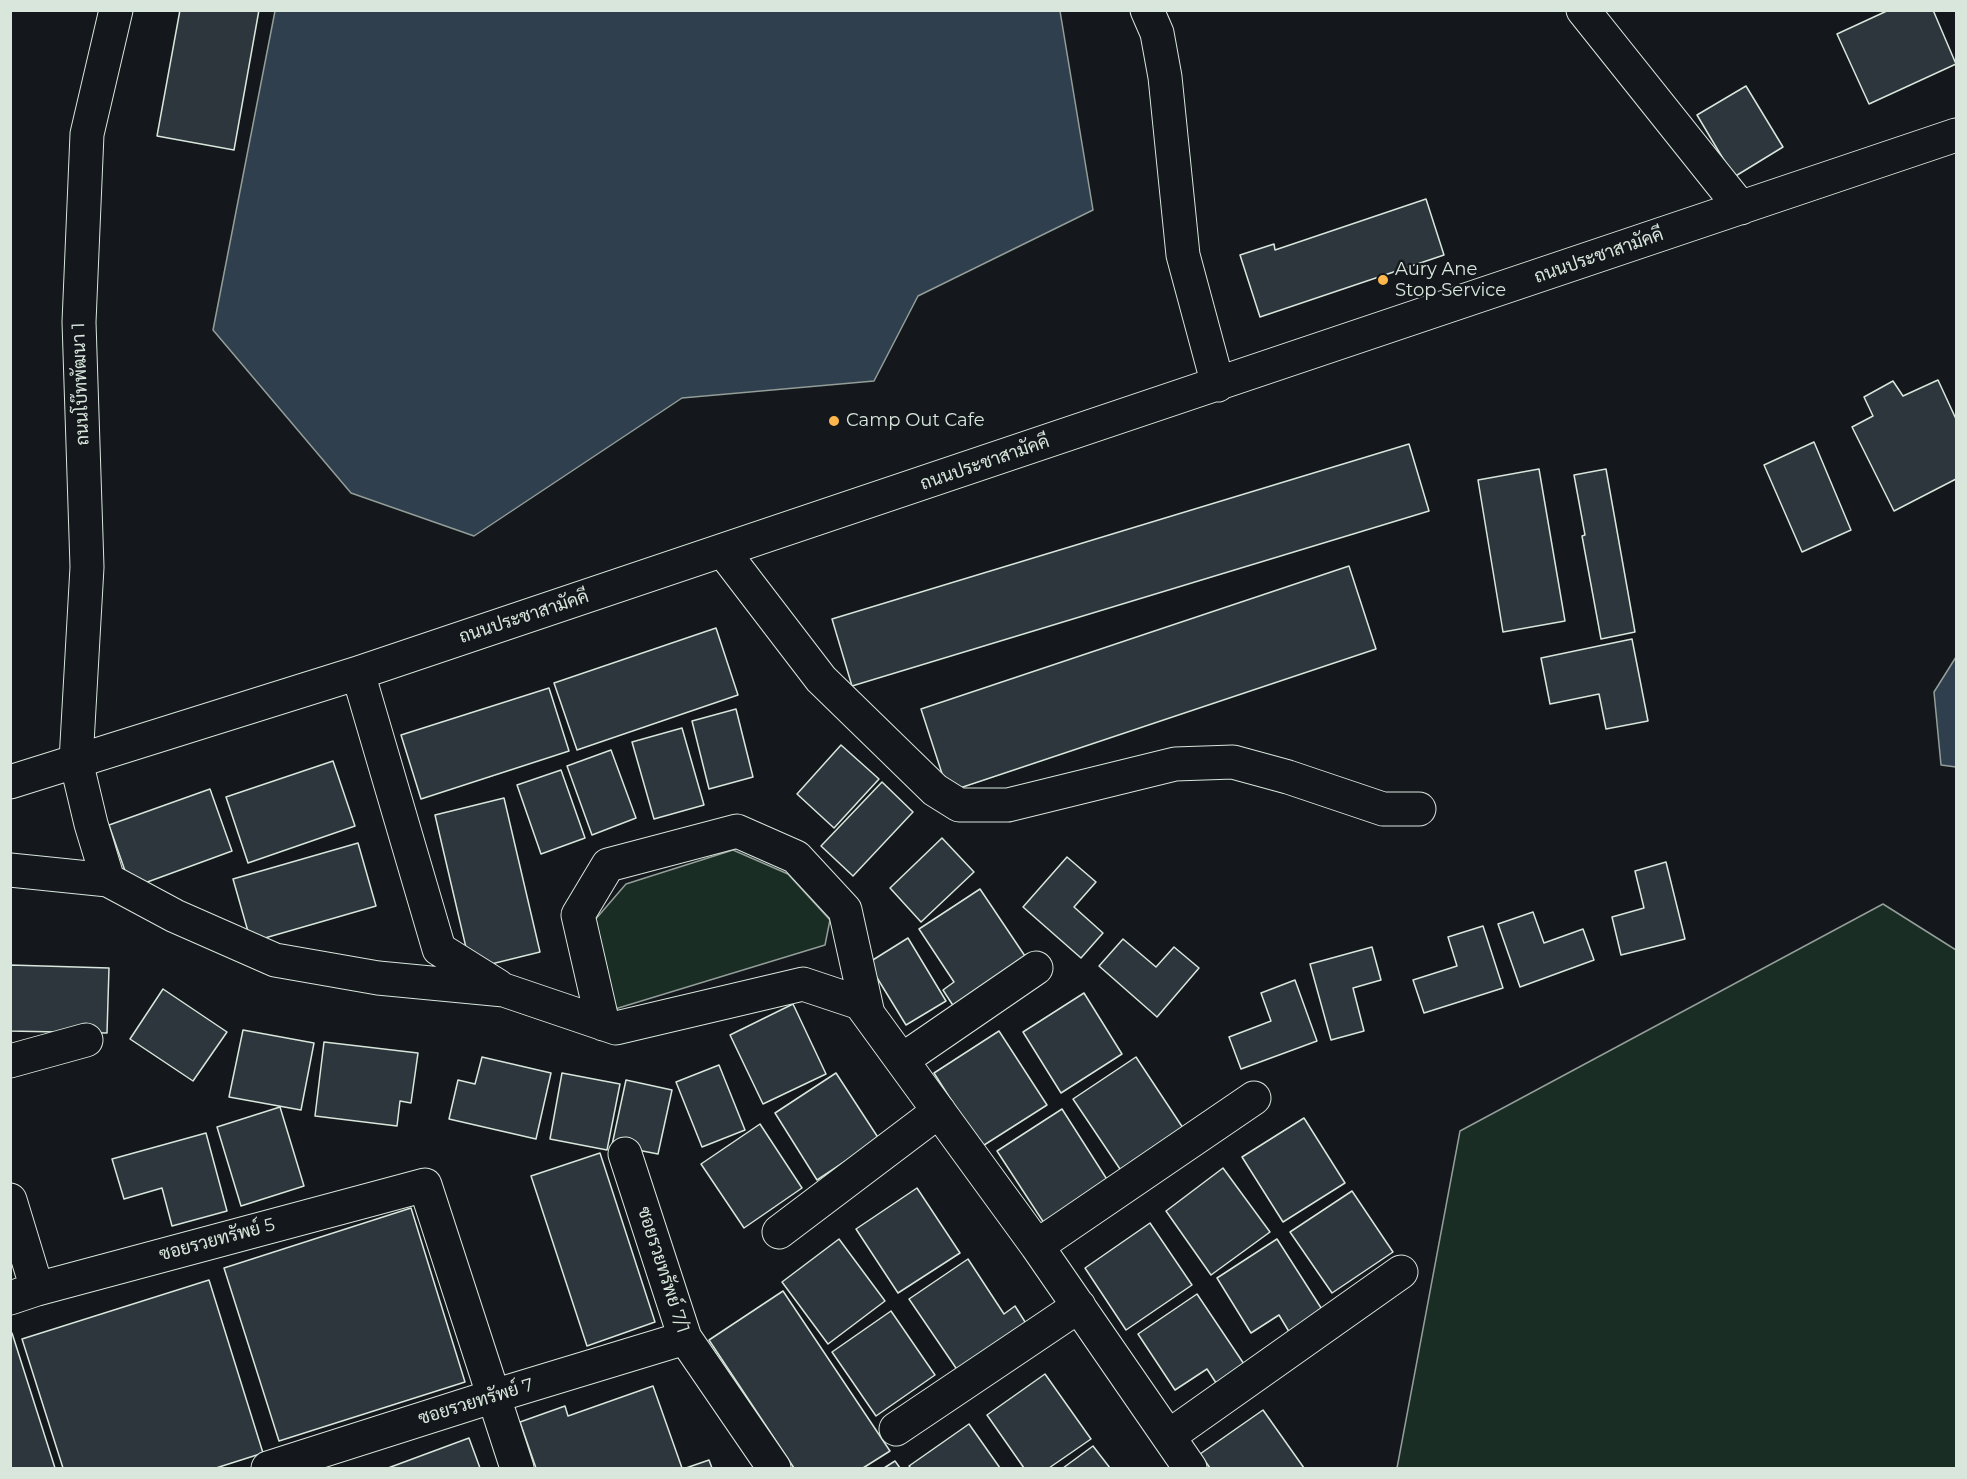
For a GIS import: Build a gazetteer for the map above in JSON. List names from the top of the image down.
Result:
{
  "streets": {
    "street": [
      "ถนนประชาสามัคคี",
      "ถนนโบ๊ทพัฒนา 1",
      "ซอยรวยทรัพย์ 5",
      "ซอยรวยทรัพย์ 7/1",
      "ซอยรวยทรัพย์ 7"
    ]
  },
  "crossings": [
    ["ถนนประชาสามัคคี", "ถนนโบ๊ทพัฒนา 1"],
    ["ซอยรวยทรัพย์ 5", "ซอยรวยทรัพย์ 7"],
    ["ซอยรวยทรัพย์ 7/1", "ซอยรวยทรัพย์ 7"]
  ],
  "places": ["Aury Ane Stop Service", "Camp Out Cafe"]
}
